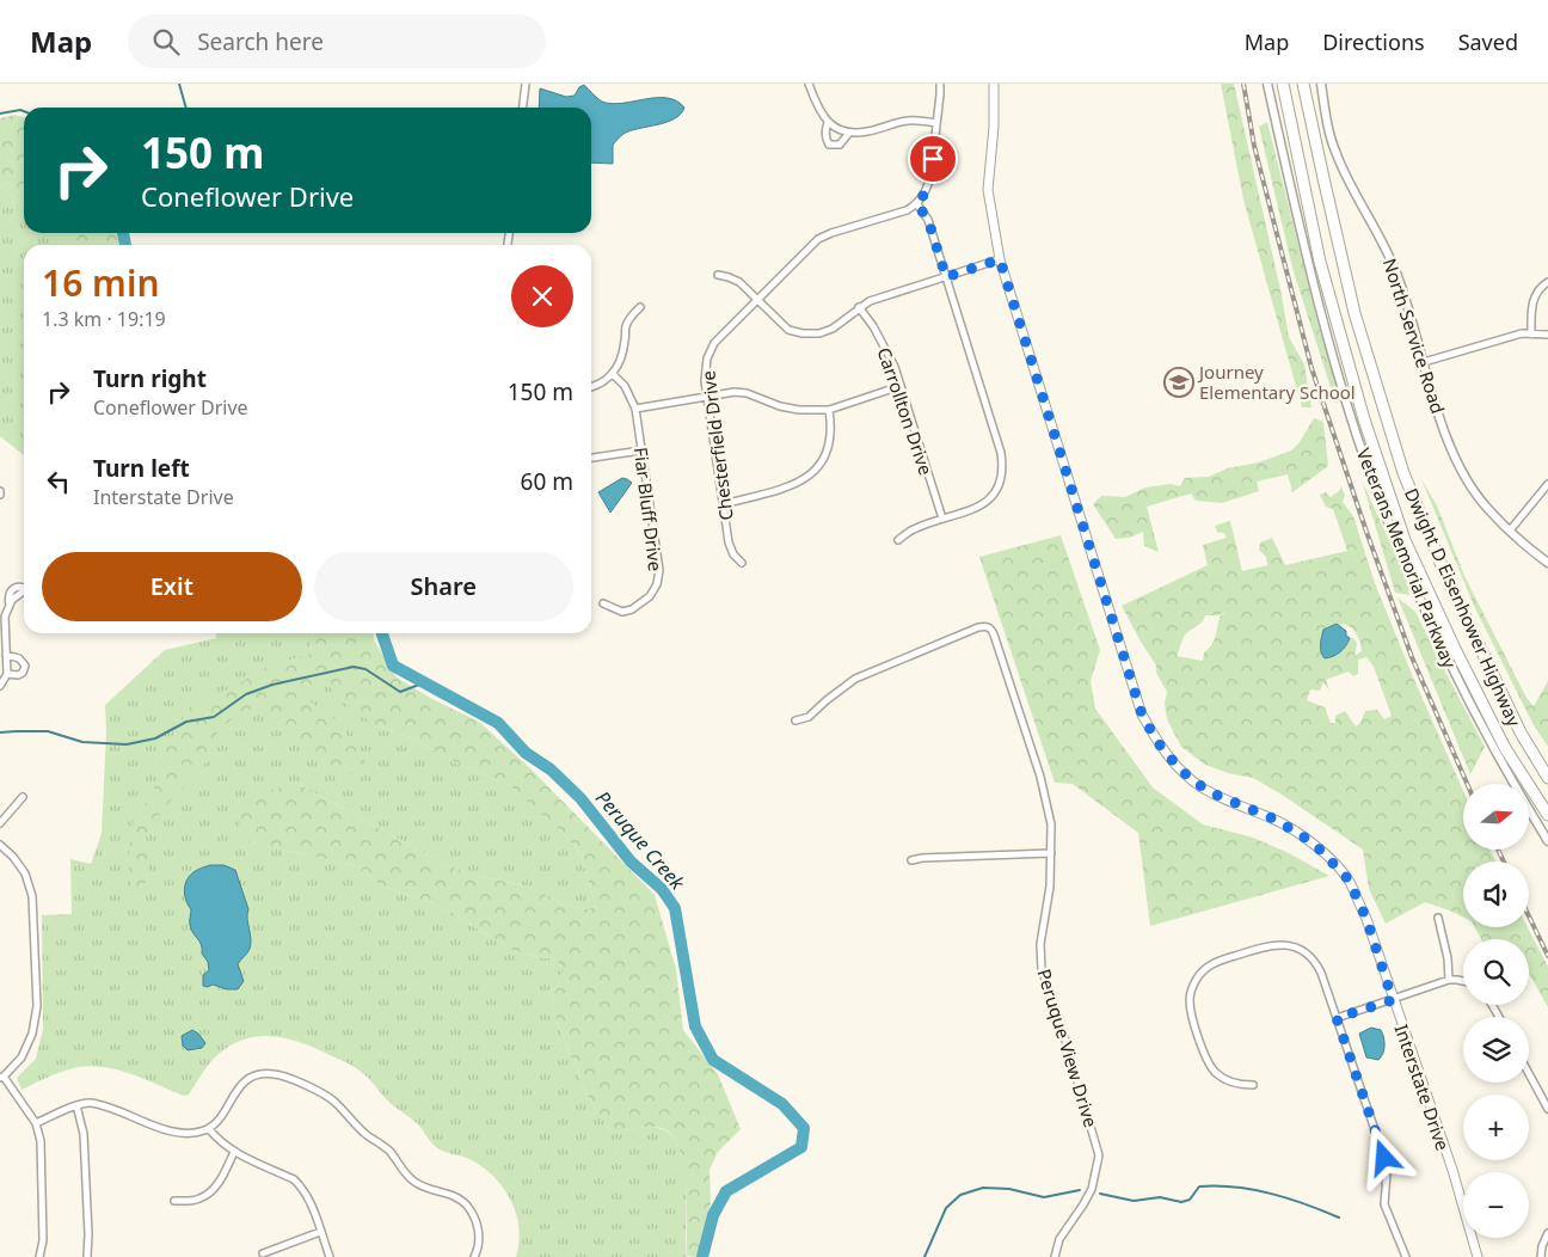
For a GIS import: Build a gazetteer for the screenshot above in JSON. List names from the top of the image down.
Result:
{
  "streets": {
    "highway": ["Dwight D Eisenhower Highway"],
    "main road": ["Interstate Drive"],
    "street": [
      "North Service Road",
      "Carrollton Drive",
      "Chesterfield Drive",
      "Fiar Bluff Drive",
      "Veterans Memorial Parkway",
      "Peruque View Drive"
    ]
  },
  "water": ["Peruque Creek"],
  "places": {
    "school or university": ["Journey Elementary School"]
  },
  "north": "right",
  "page": {
    "header": "Map",
    "search": "Search here",
    "nav": ["Map", "Directions", "Saved"],
    "turn": ["150 m", "Coneflower Drive"],
    "heading": ["16 min", "1.3 km · 19:19"],
    "list": [
      {
        "name": "Turn right",
        "note": "Coneflower Drive",
        "value": "150 m"
      },
      {
        "name": "Turn left",
        "note": "Interstate Drive",
        "value": "60 m"
      }
    ],
    "buttons": ["Exit", "Share"],
    "map_buttons": ["+", "−"]
  }
}
